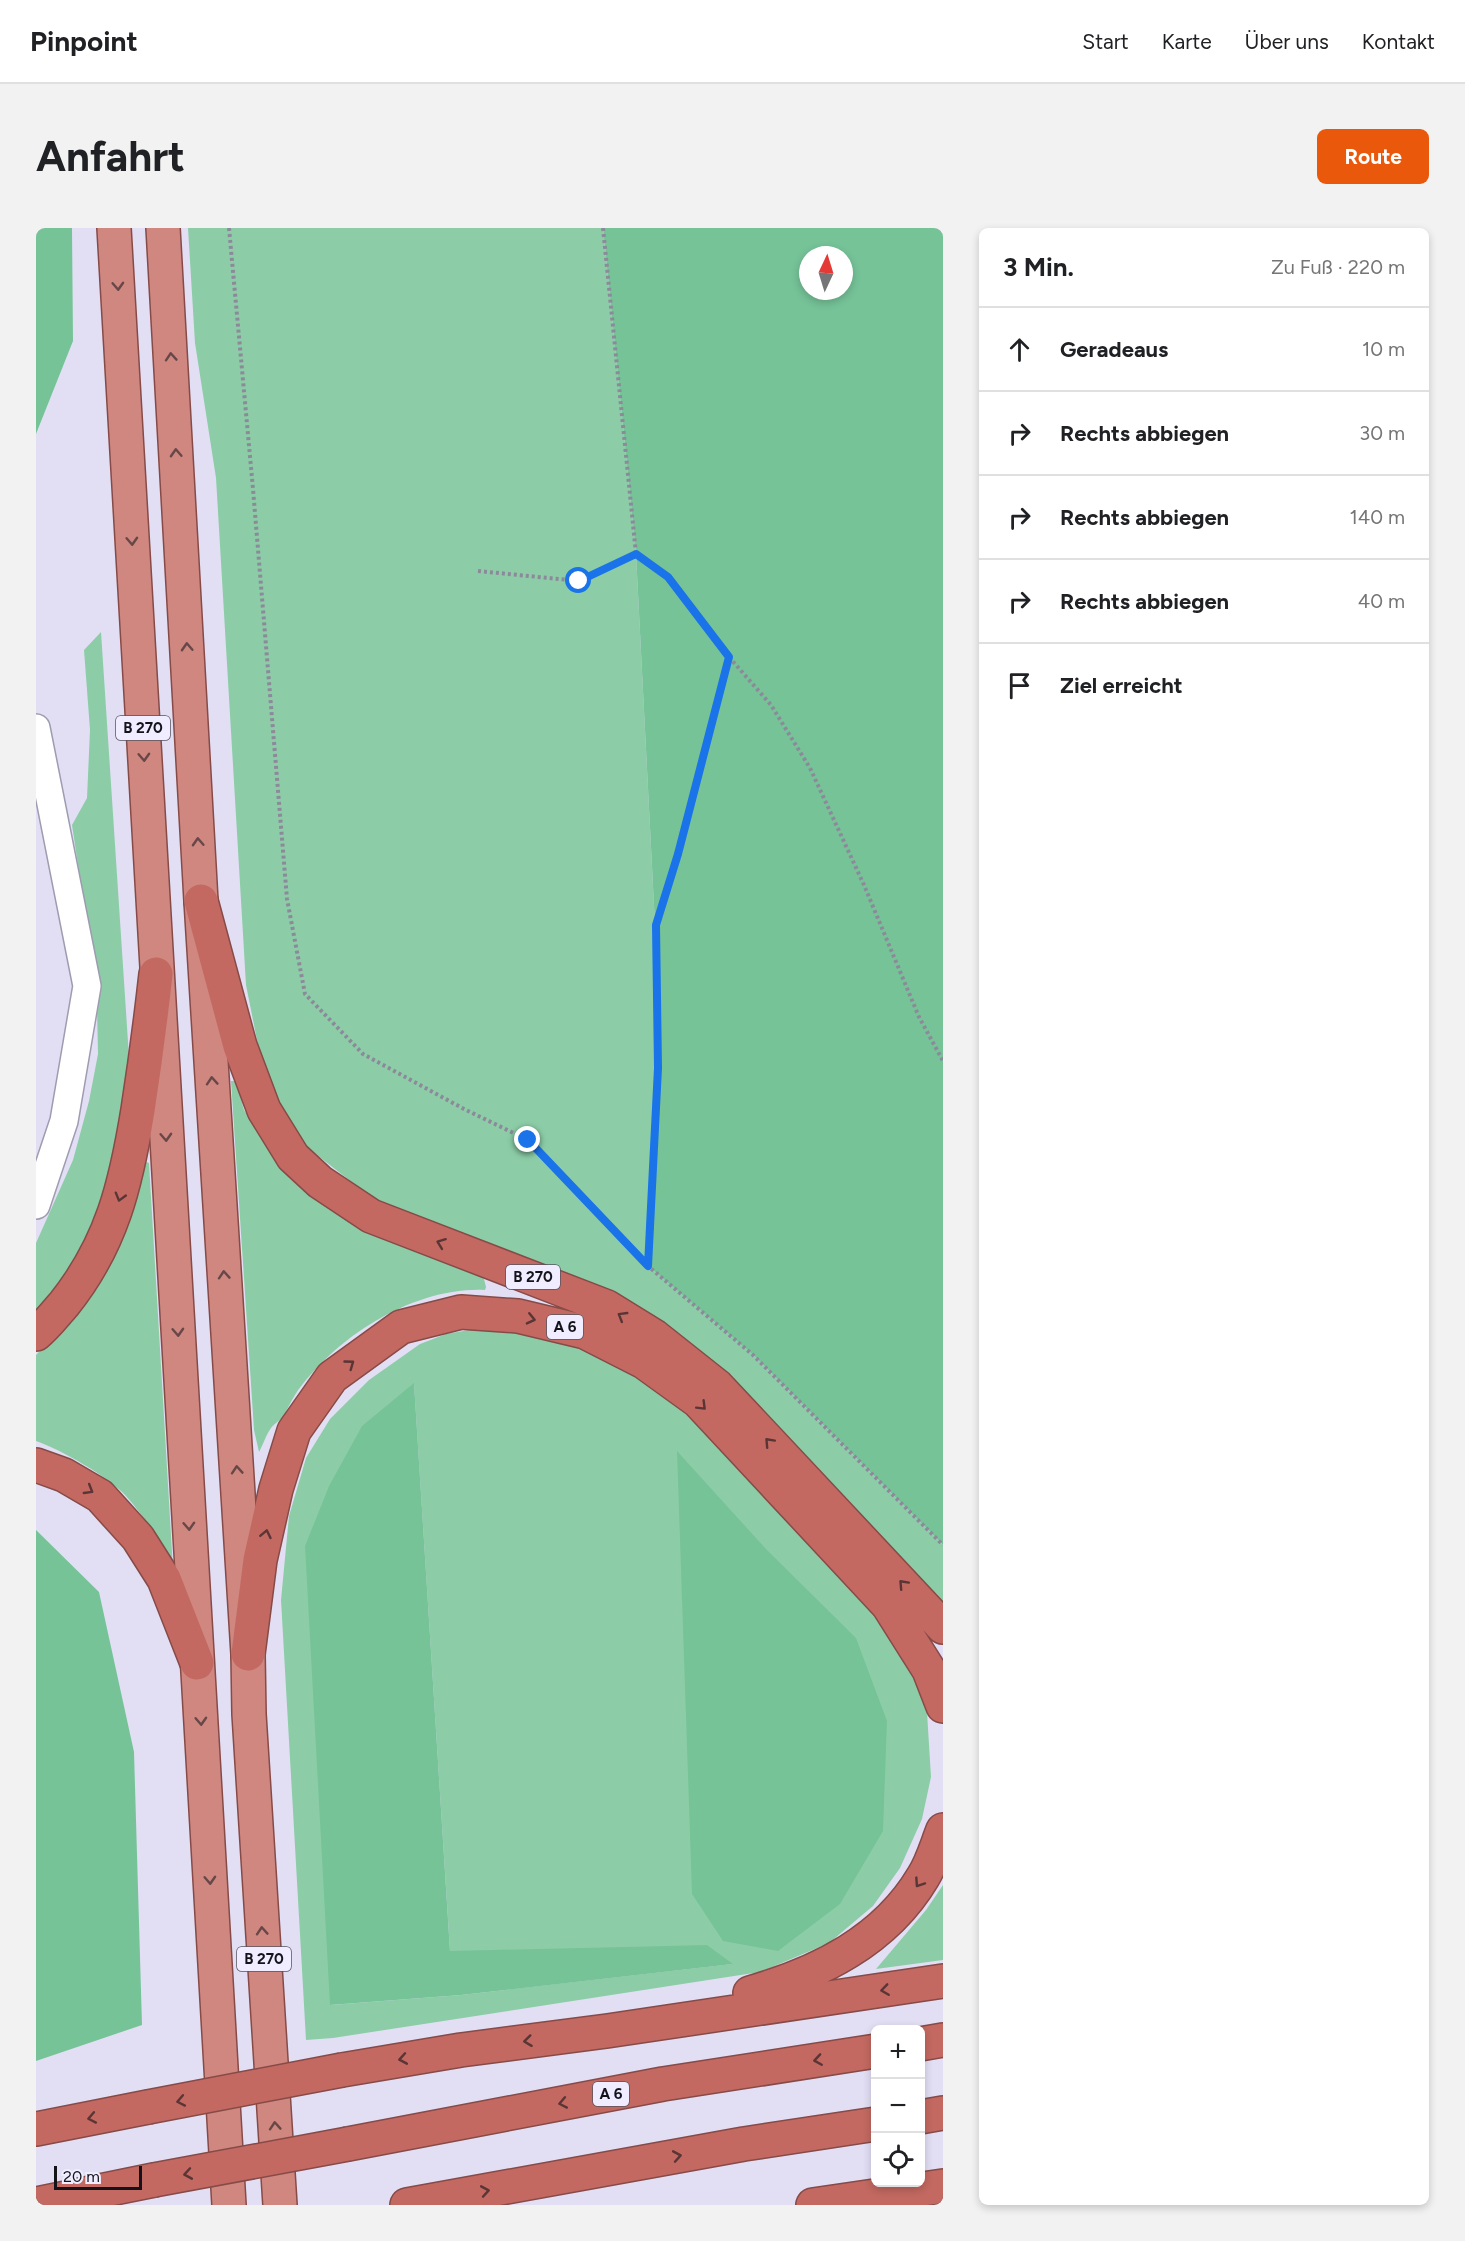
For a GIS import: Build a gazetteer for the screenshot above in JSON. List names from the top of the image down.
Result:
{
  "streets": {
    "highway": ["B 270", "A 6"]
  },
  "crossings": [
    ["B 270", "A 6"]
  ],
  "scale_bar": "20 m",
  "north": "top",
  "page": {
    "header": "Pinpoint",
    "nav": [
      "Start",
      "Karte",
      "Über uns",
      "Kontakt"
    ],
    "buttons": "Route",
    "title": "Anfahrt",
    "heading": ["3 Min.", "Zu Fuß · 220 m"],
    "list": [
      ["Geradeaus", "10 m"],
      ["Rechts abbiegen", "30 m"],
      ["Rechts abbiegen", "140 m"],
      ["Rechts abbiegen", "40 m"],
      "Ziel erreicht"
    ],
    "map_buttons": ["+", "−"],
    "scale": "20 m"
  }
}
